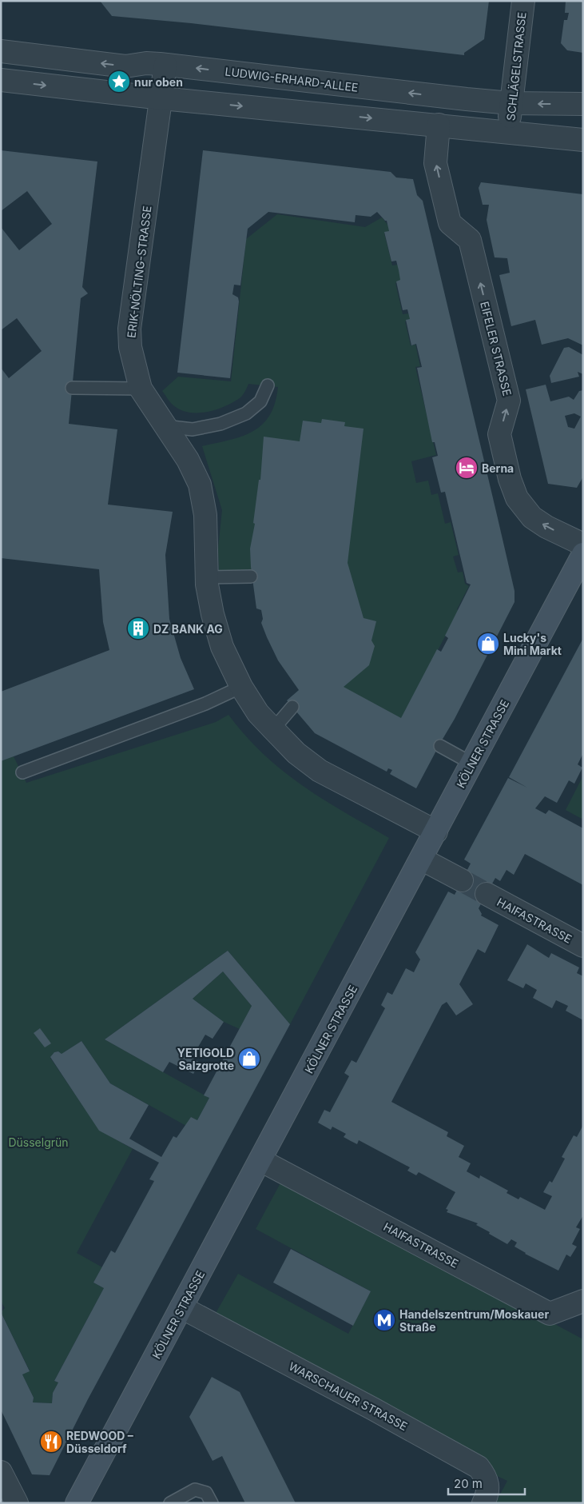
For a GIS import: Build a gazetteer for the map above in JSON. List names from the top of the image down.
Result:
{
  "streets": {
    "main road": ["KÖLNER STRASSE"],
    "street": [
      "SCHLÄGELSTRASSE",
      "LUDWIG-ERHARD-ALLEE",
      "ERIK-NÖLTING-STRASSE",
      "EIFELER STRASSE",
      "HAIFASTRASSE",
      "WARSCHAUER STRASSE"
    ]
  },
  "crossings": [
    ["SCHLÄGELSTRASSE", "LUDWIG-ERHARD-ALLEE"],
    ["LUDWIG-ERHARD-ALLEE", "ERIK-NÖLTING-STRASSE"],
    ["ERIK-NÖLTING-STRASSE", "KÖLNER STRASSE"],
    ["KÖLNER STRASSE", "HAIFASTRASSE"],
    ["KÖLNER STRASSE", "WARSCHAUER STRASSE"]
  ],
  "one_way": ["EIFELER STRASSE"],
  "parks": ["Düsselgrün"],
  "places": {
    "place": ["nur oben"],
    "hotel": ["Berna"],
    "building": ["DZ BANK AG"],
    "shop": ["Lucky's Mini Markt", "YETIGOLD Salzgrotte"],
    "metro station": ["Handelszentrum/Moskauer Straße"],
    "restaurant": ["REDWOOD – Düsseldorf"]
  },
  "scale_bar": "20 m"
}
